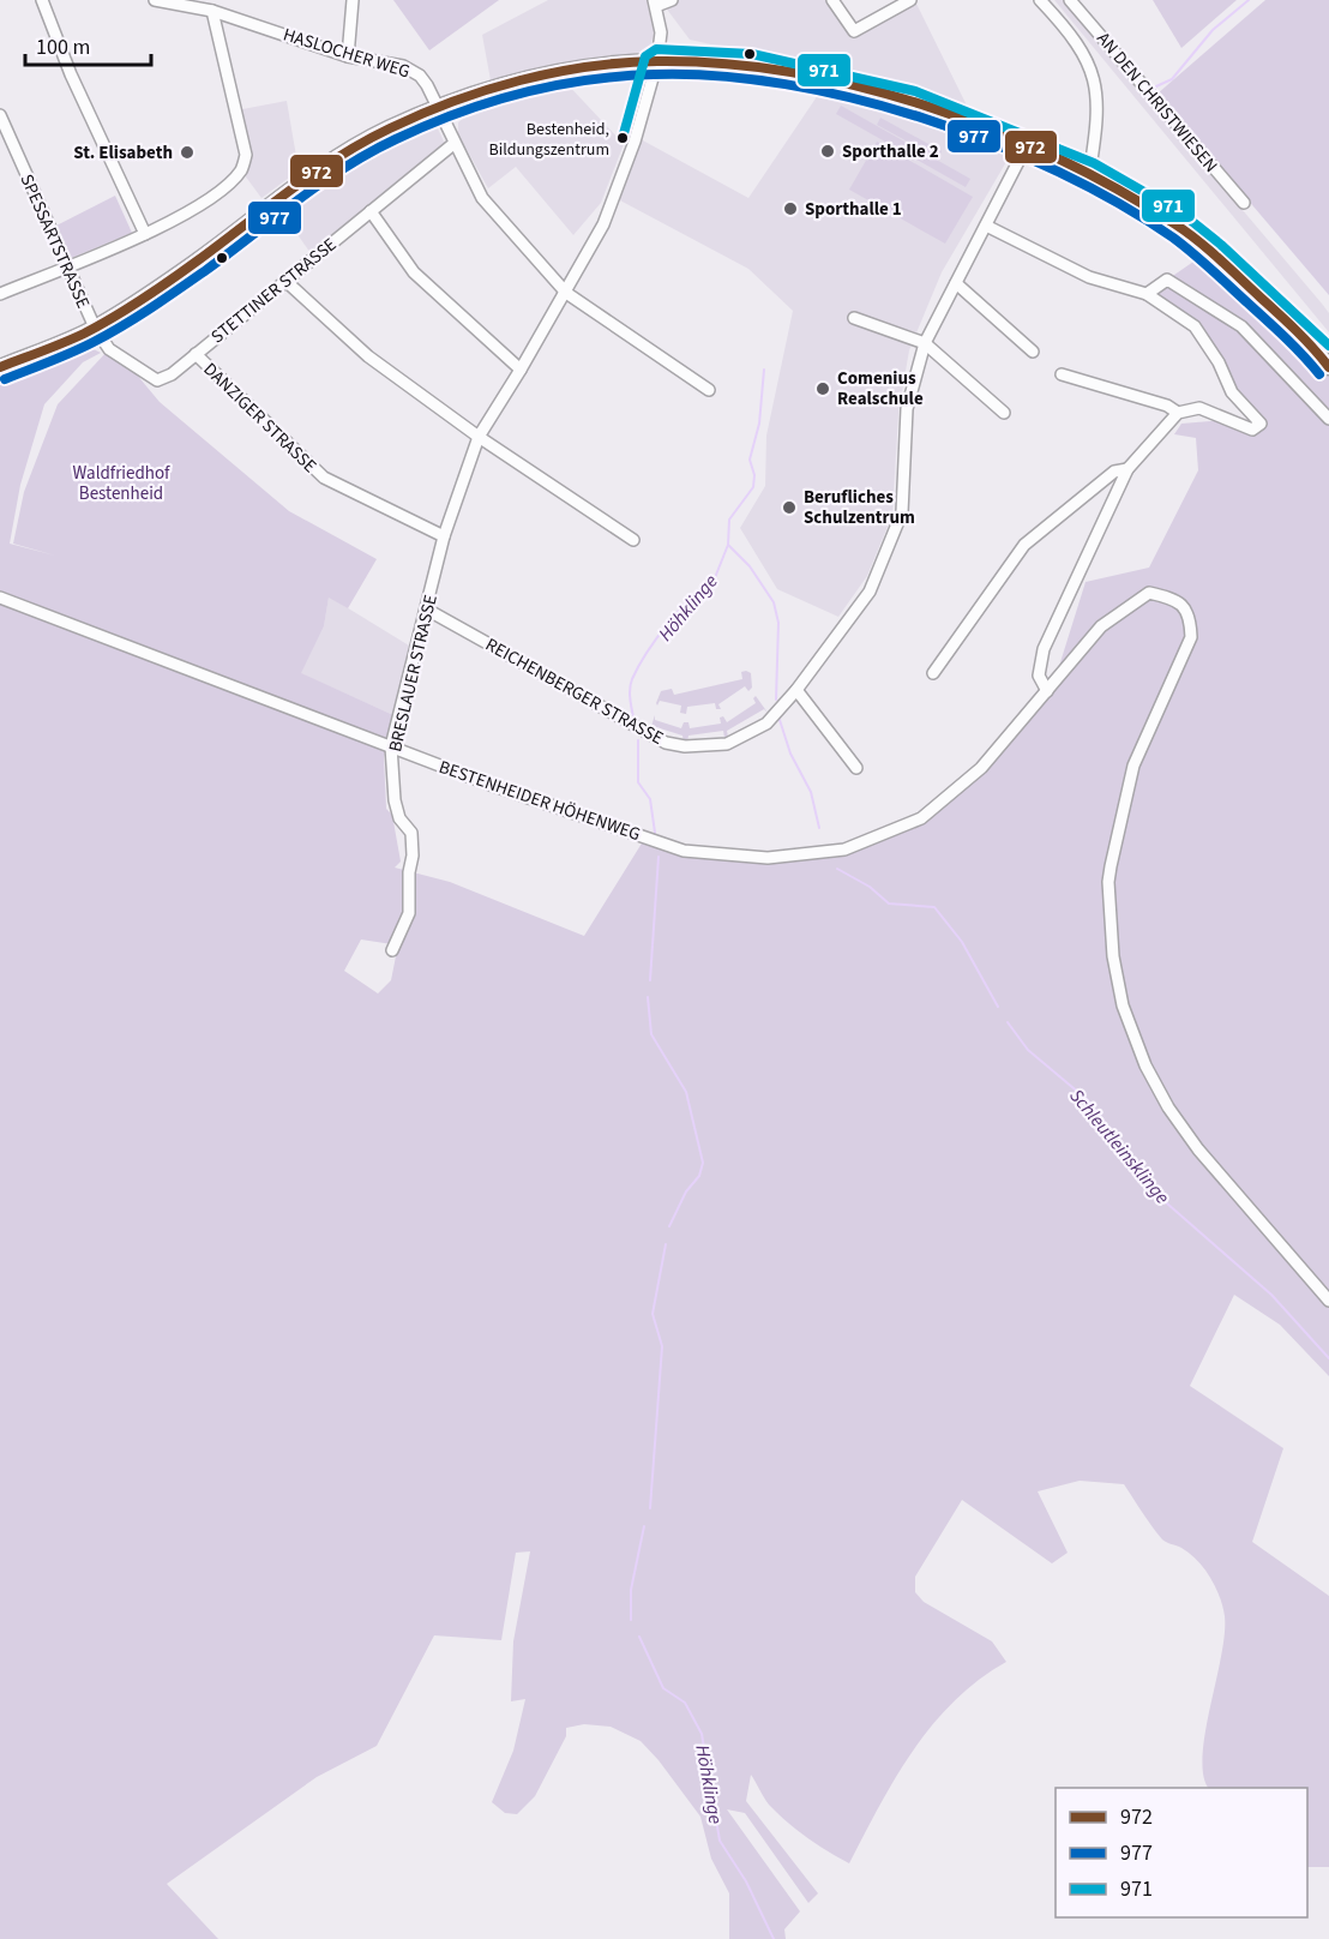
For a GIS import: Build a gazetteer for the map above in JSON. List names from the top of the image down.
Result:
{
  "streets": {
    "street": [
      "HASLOCHER WEG",
      "AN DEN CHRISTWIESEN",
      "SPESSARTSTRASSE",
      "STETTINER STRASSE",
      "DANZIGER STRASSE",
      "BRESLAUER STRASSE",
      "REICHENBERGER STRASSE",
      "BESTENHEIDER HÖHENWEG"
    ]
  },
  "crossings": [
    ["HASLOCHER WEG", "STETTINER STRASSE"],
    ["HASLOCHER WEG", "BRESLAUER STRASSE"],
    ["SPESSARTSTRASSE", "STETTINER STRASSE"],
    ["STETTINER STRASSE", "DANZIGER STRASSE"],
    ["DANZIGER STRASSE", "BRESLAUER STRASSE"],
    ["BRESLAUER STRASSE", "REICHENBERGER STRASSE"],
    ["BRESLAUER STRASSE", "BESTENHEIDER HÖHENWEG"]
  ],
  "water": ["Höhklinge", "Schleutleinsklinge"],
  "parks": ["Waldfriedhof Bestenheid"],
  "places": [
    "Bestenheid, Bildungszentrum",
    "Sporthalle 2",
    "St. Elisabeth",
    "Sporthalle 1",
    "Comenius Realschule",
    "Berufliches Schulzentrum"
  ],
  "lines": ["transit line 971", "transit line 972", "transit line 977"],
  "legend": ["972", "977", "971"],
  "scale_bar": "100 m"
}
